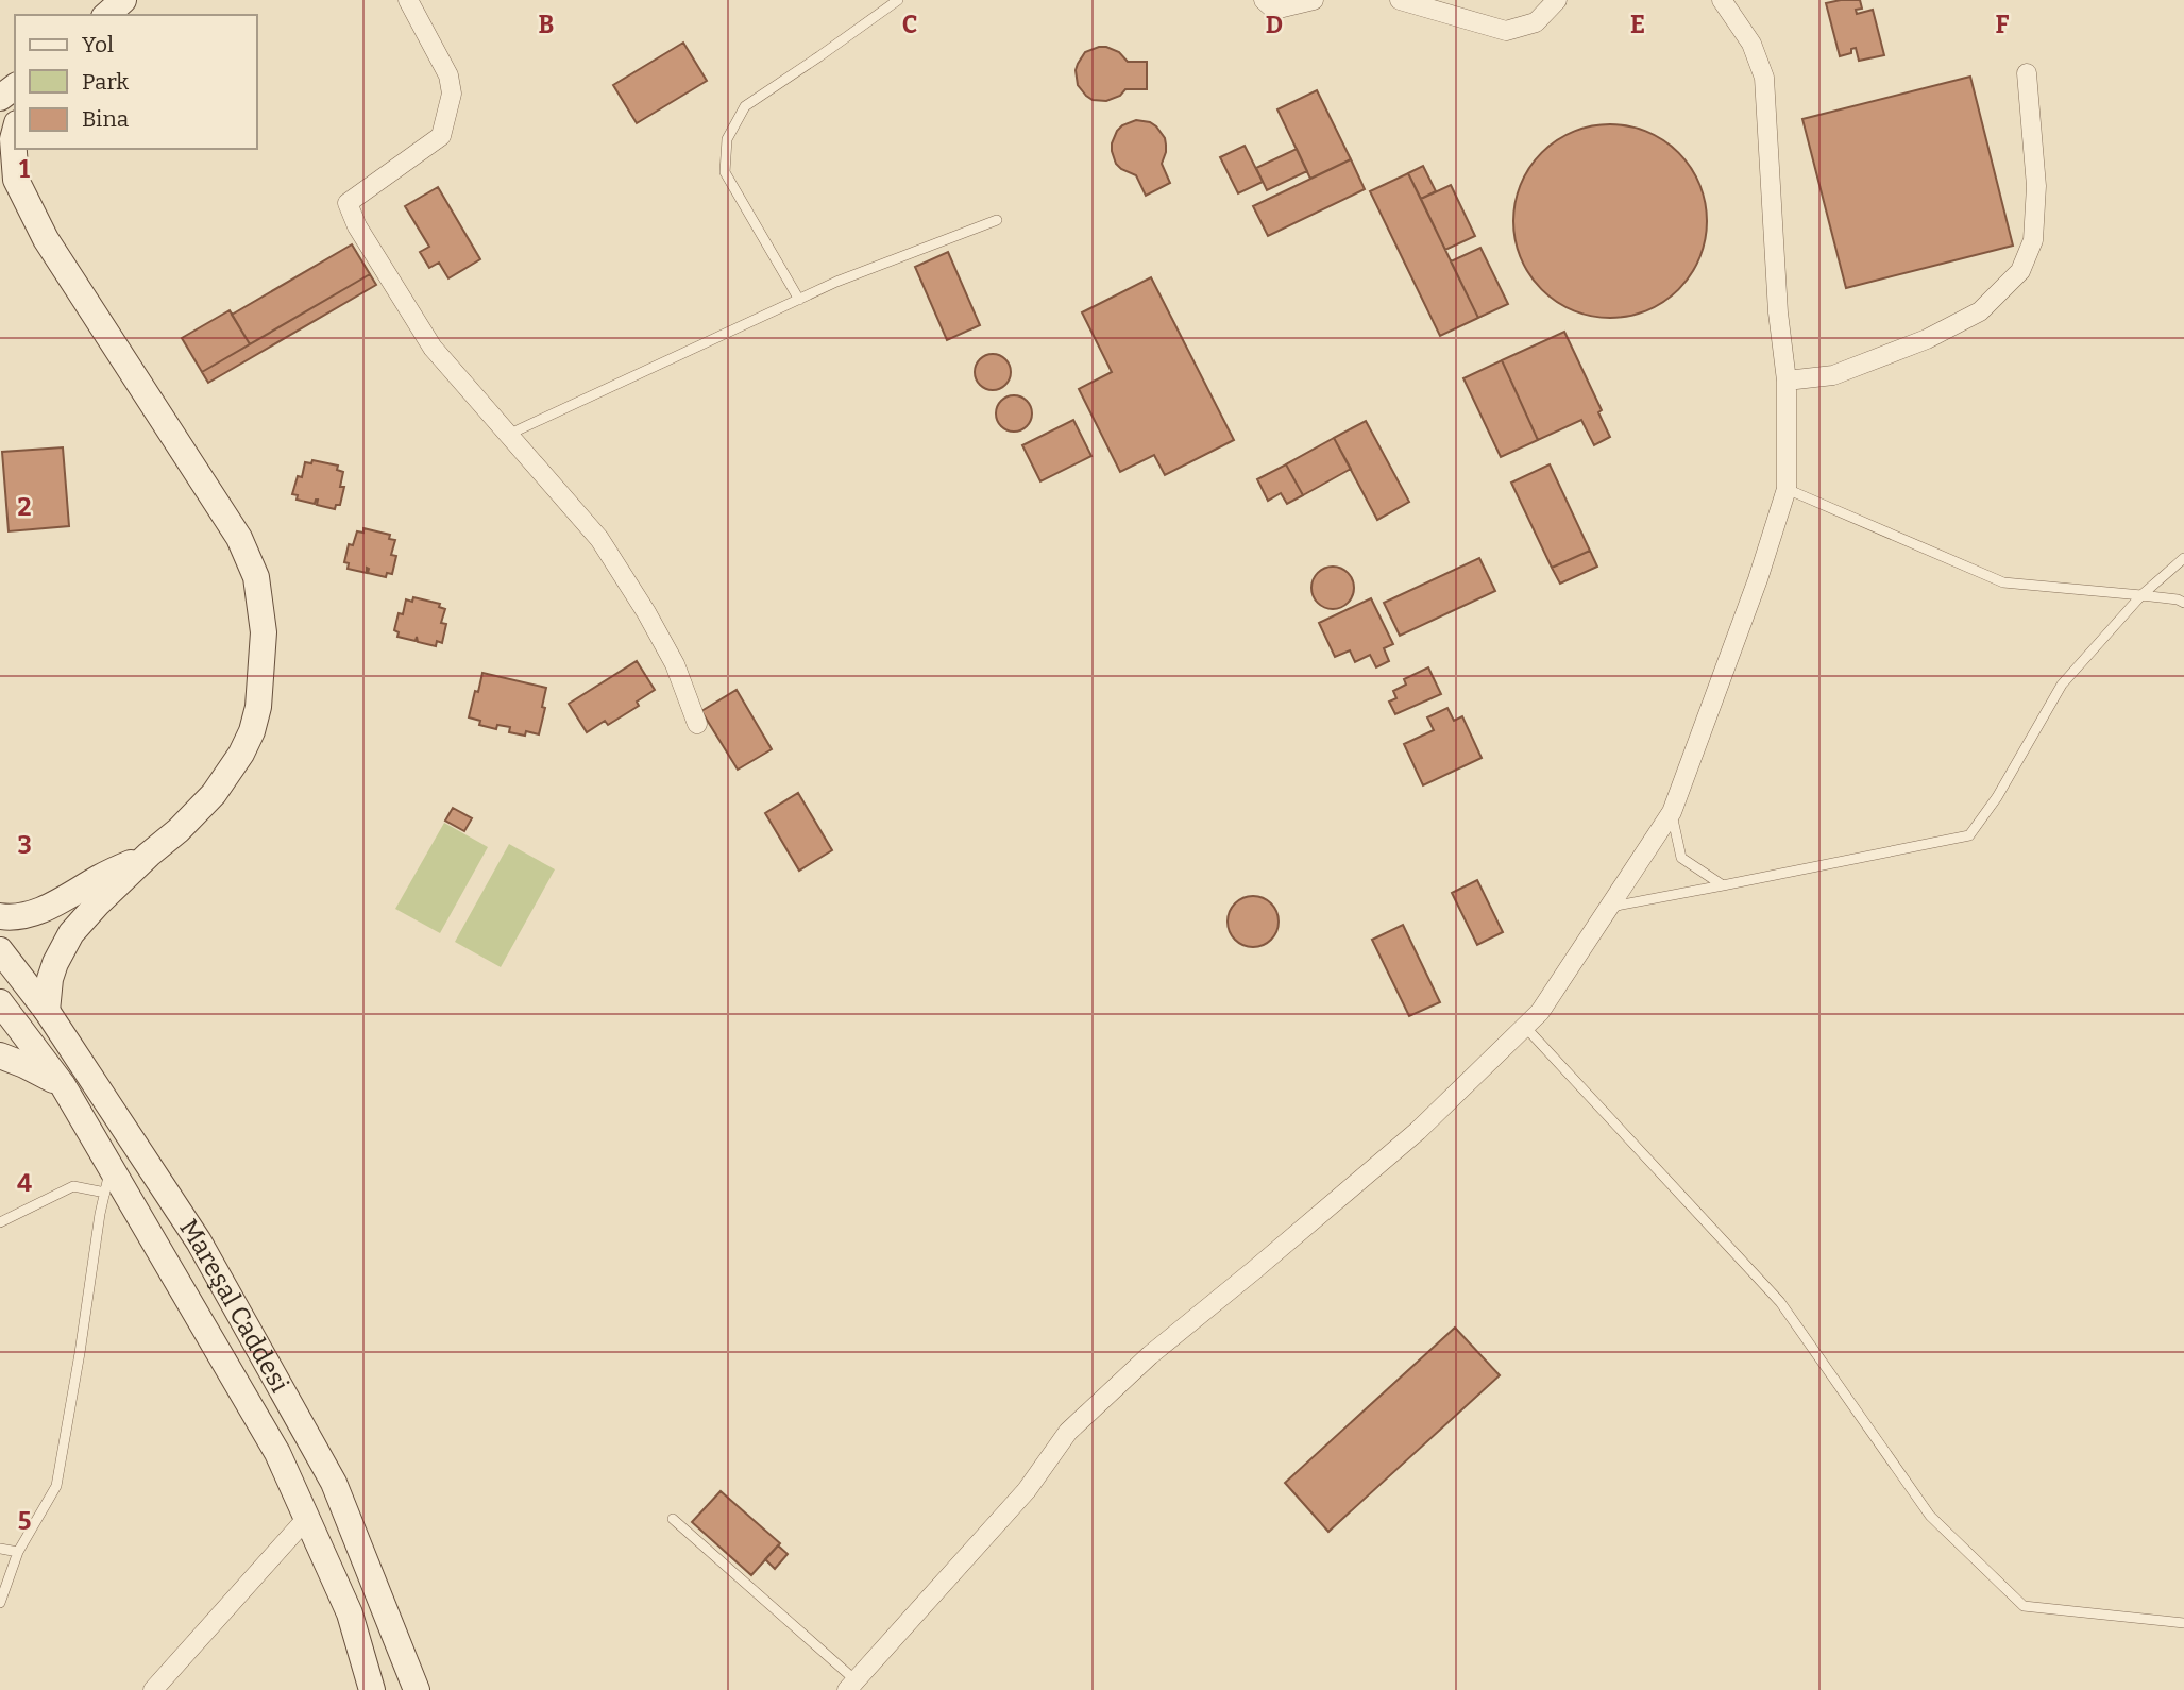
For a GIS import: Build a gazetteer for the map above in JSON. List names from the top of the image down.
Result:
{
  "streets": {
    "street": ["Mareşal Caddesi"]
  },
  "legend": ["Yol", "Park", "Bina"],
  "grid": {
    "columns": [
      "B",
      "C",
      "D",
      "E",
      "F"
    ],
    "rows": [
      "1",
      "2",
      "3",
      "4",
      "5"
    ]
  }
}
